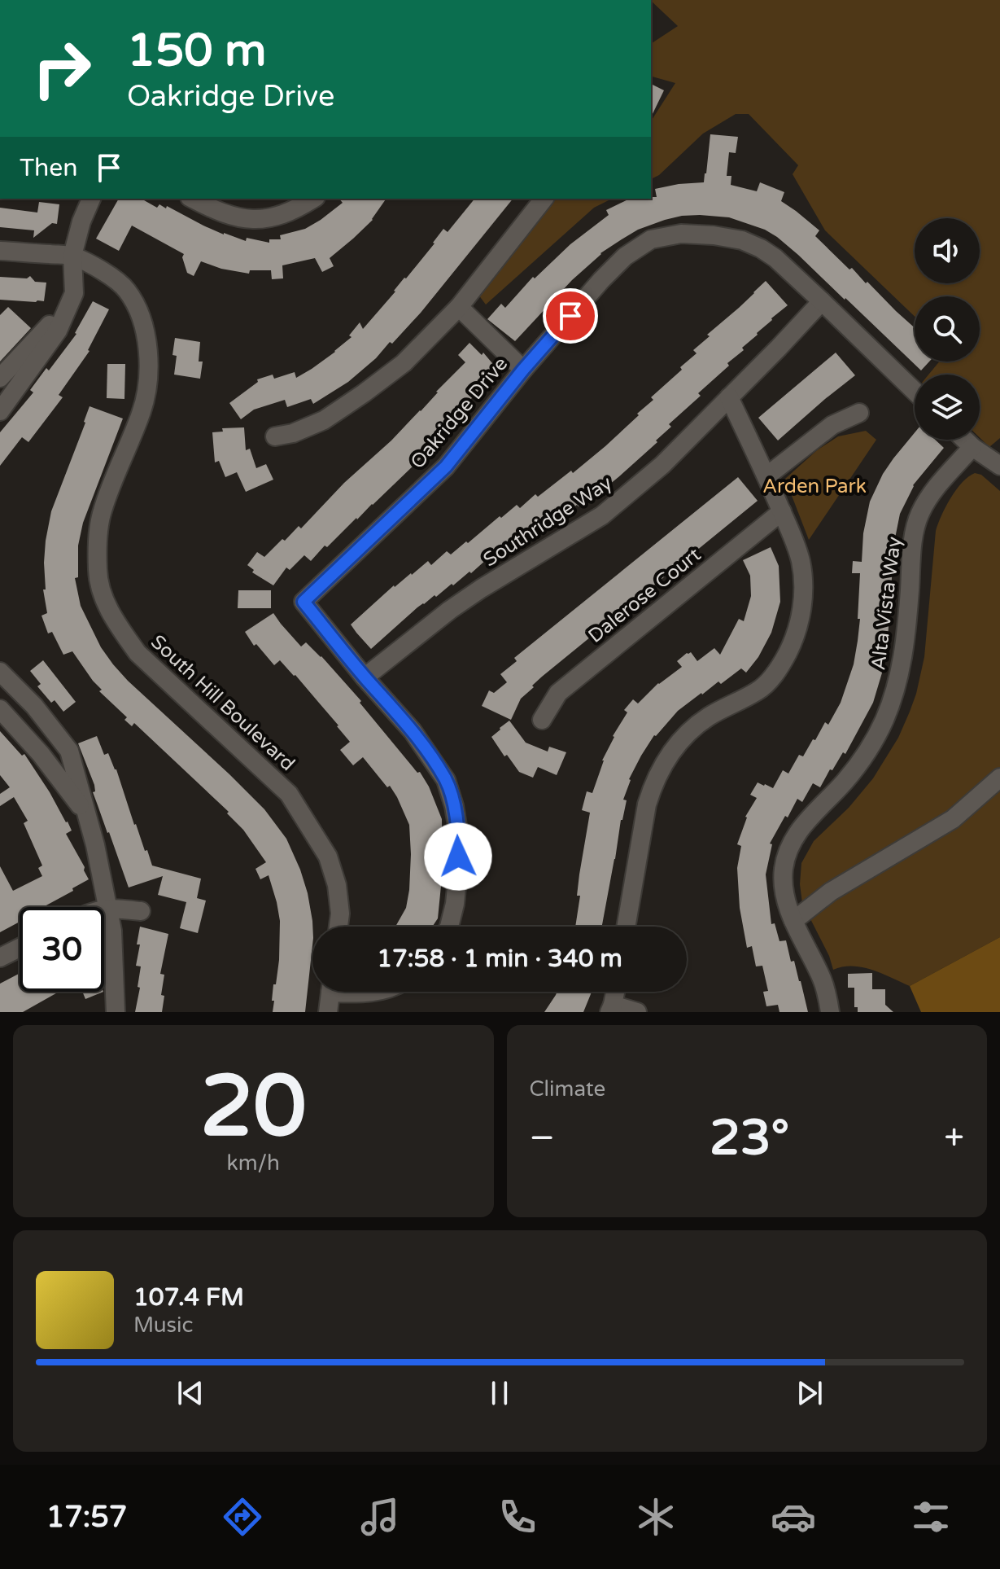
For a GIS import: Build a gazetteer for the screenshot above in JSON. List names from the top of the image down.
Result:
{
  "streets": {
    "street": [
      "Oakridge Drive",
      "Southridge Way",
      "Dalerose Court",
      "Alta Vista Way",
      "South Hill Boulevard"
    ]
  },
  "crossings": [
    ["Oakridge Drive", "Southridge Way"]
  ],
  "parks": ["Arden Park"],
  "page": {
    "turn": ["150 m", "Oakridge Drive"],
    "then": "Then",
    "limit": "30",
    "trip": "17:58 · 1 min · 340 m",
    "tile": [
      ["20", "km/h"],
      "Climate"
    ],
    "heat": ["−", "23°", "+"],
    "song": ["107.4 FM", "Music"],
    "tabs": "17:57"
  }
}
